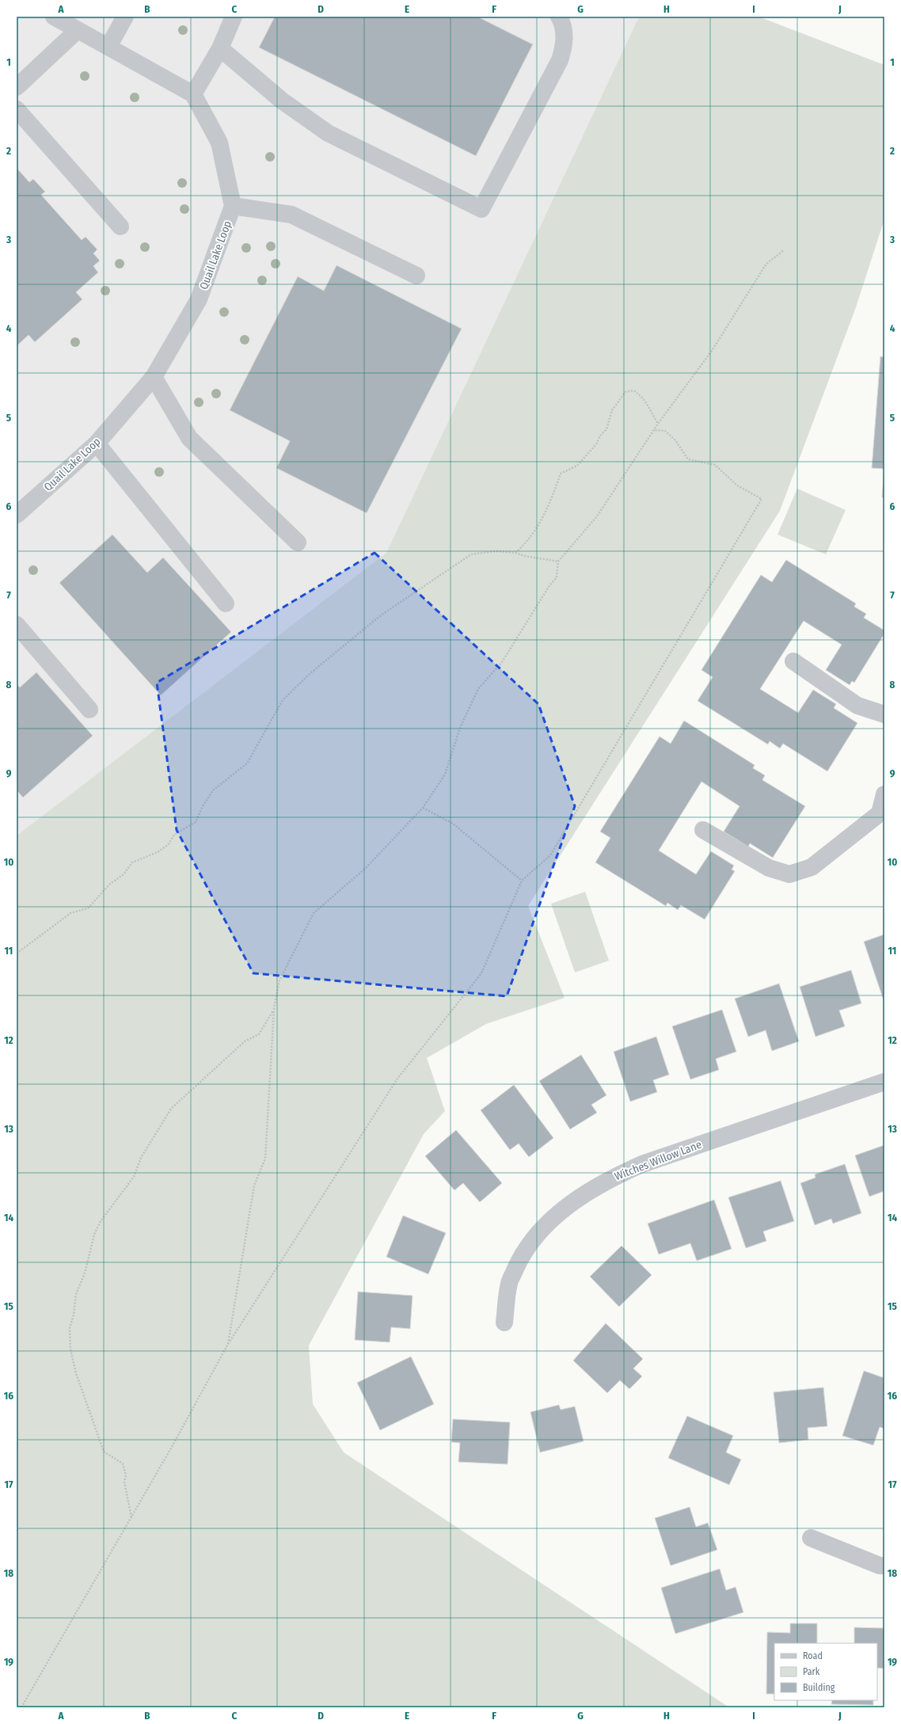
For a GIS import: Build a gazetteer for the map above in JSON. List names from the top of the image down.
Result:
{
  "streets": {
    "street": ["Quail Lake Loop", "Witches Willow Lane"]
  },
  "legend": ["Road", "Park", "Building"],
  "grid": {
    "columns": [
      "A",
      "B",
      "C",
      "D",
      "E",
      "F",
      "G",
      "H",
      "I",
      "J"
    ],
    "rows": [
      "1",
      "2",
      "3",
      "4",
      "5",
      "6",
      "7",
      "8",
      "9",
      "10",
      "11",
      "12",
      "13",
      "14",
      "15",
      "16",
      "17",
      "18",
      "19"
    ]
  }
}
